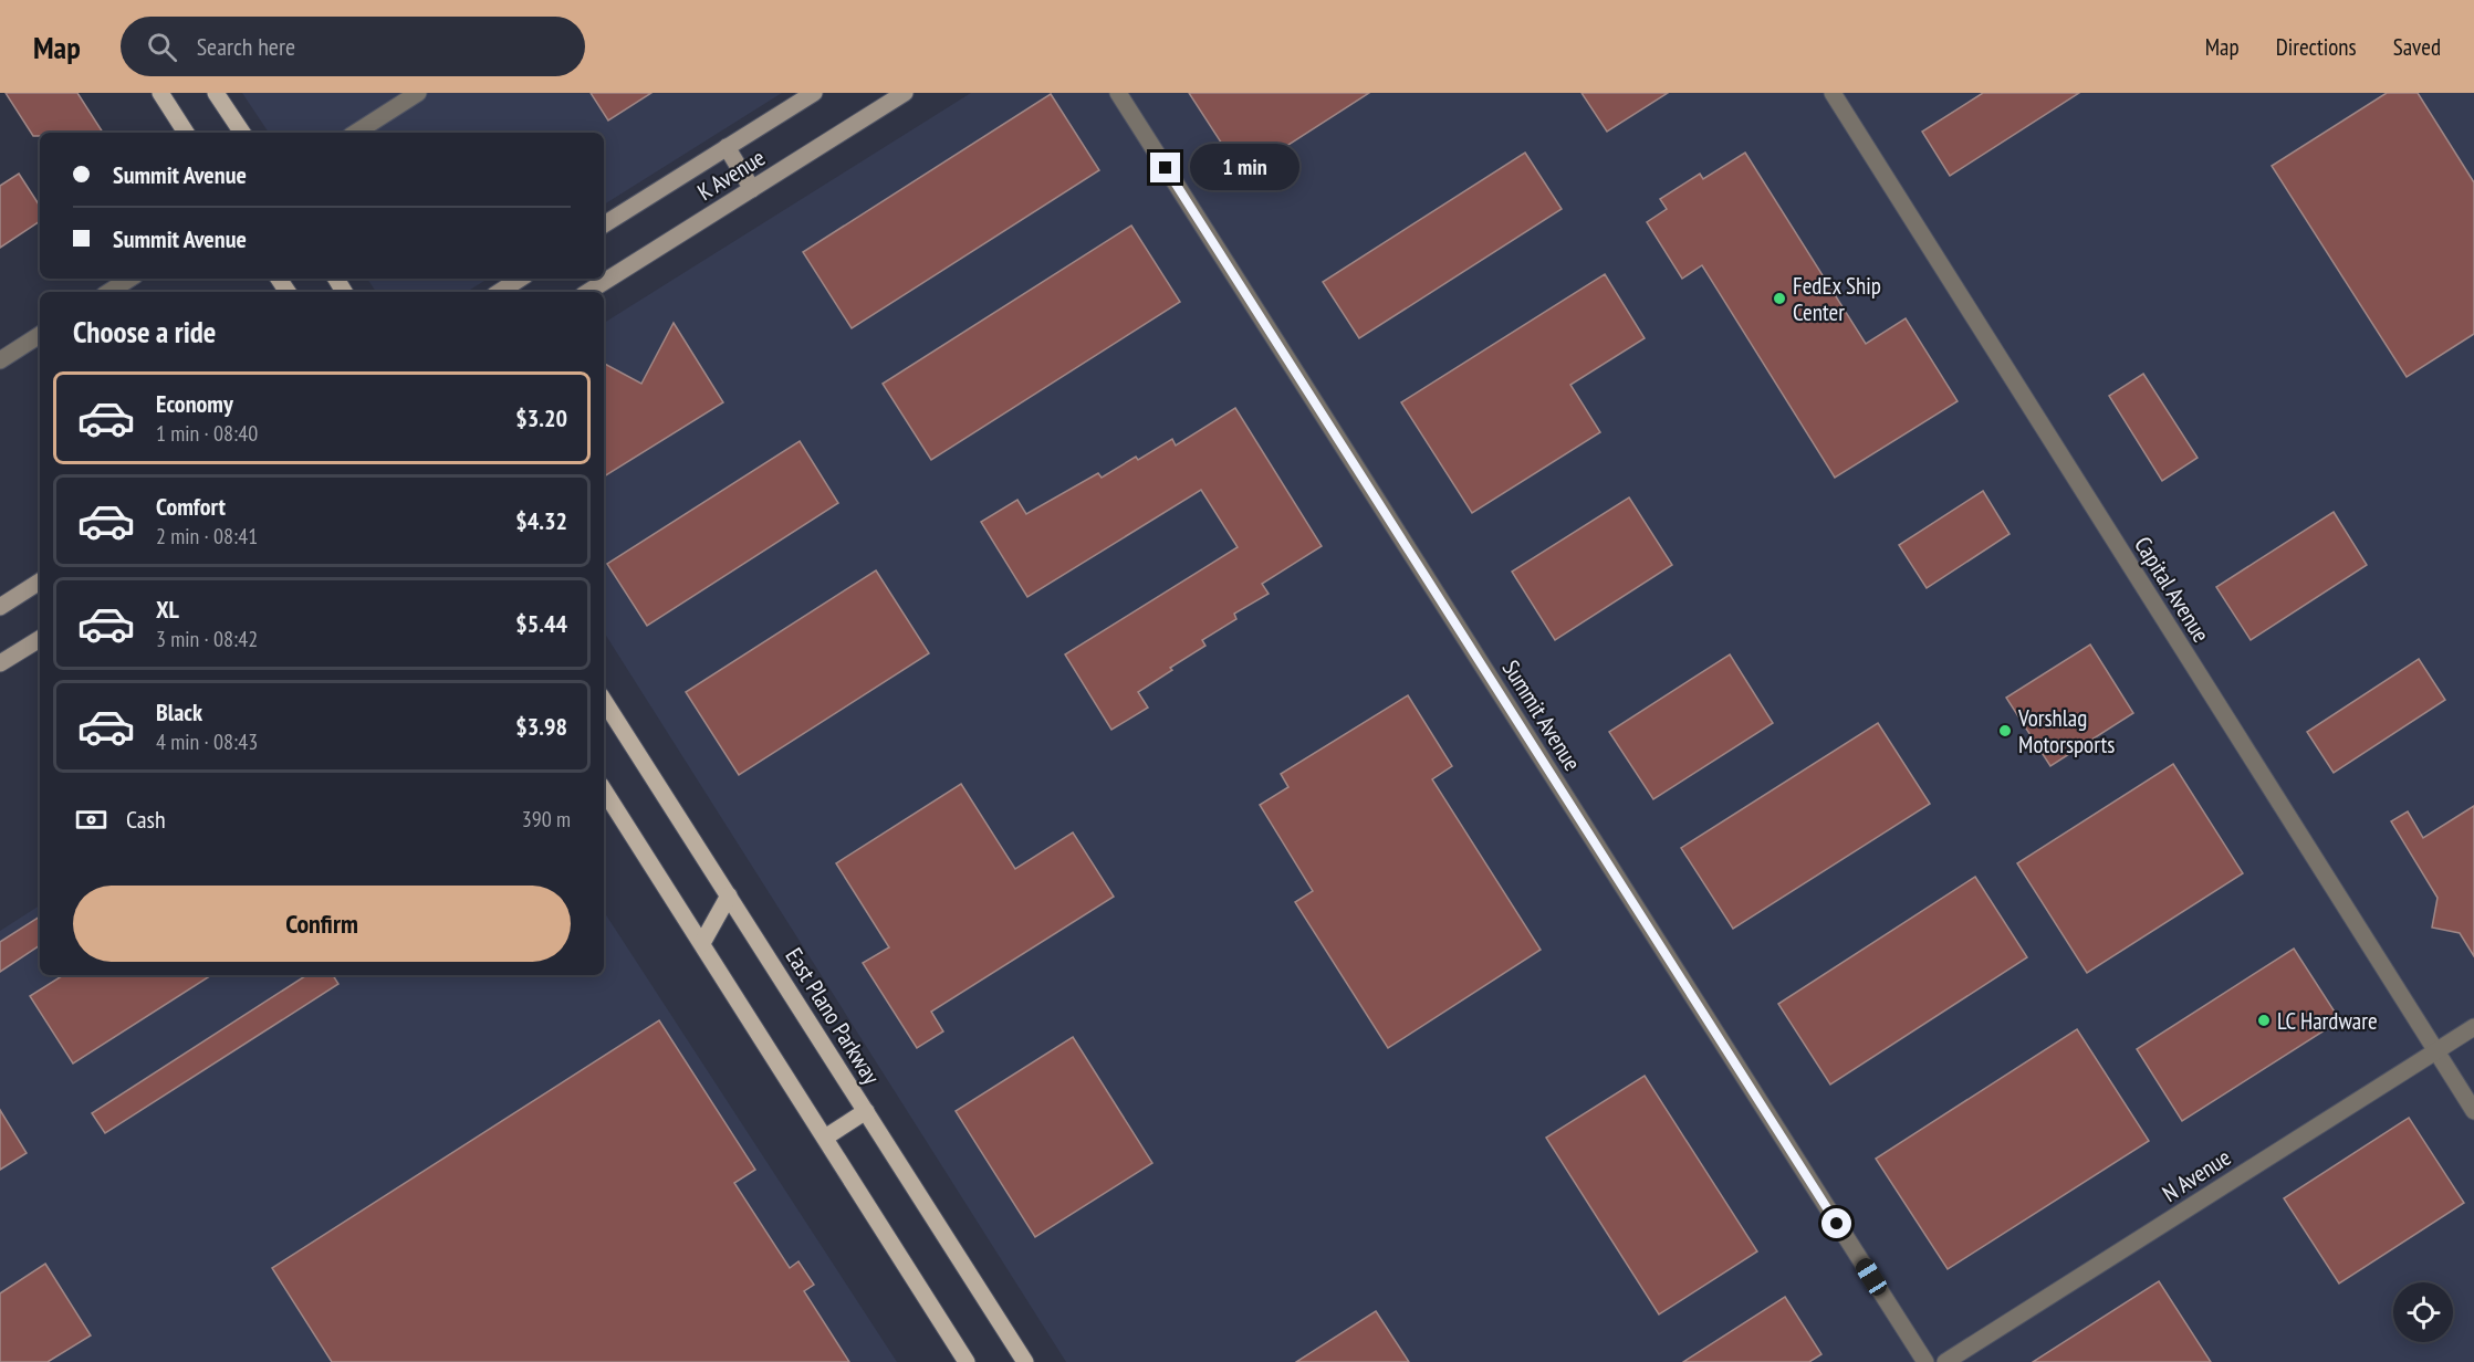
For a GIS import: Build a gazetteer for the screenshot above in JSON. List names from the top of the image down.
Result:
{
  "streets": {
    "main road": ["K Avenue", "East Plano Parkway"],
    "street": ["Capital Avenue", "Summit Avenue", "N Avenue"]
  },
  "crossings": [
    ["Capital Avenue", "N Avenue"]
  ],
  "places": ["FedEx Ship Center", "Vorshlag Motorsports", "LC Hardware"],
  "page": {
    "header": "Map",
    "search": "Search here",
    "nav": ["Map", "Directions", "Saved"],
    "banner": ["Summit Avenue", "Summit Avenue"],
    "bubble": "1 min",
    "heading": "Choose a ride",
    "list": [
      {
        "name": "Economy",
        "note": "1 min · 08:40",
        "value": "$3.20"
      },
      {
        "name": "Comfort",
        "note": "2 min · 08:41",
        "value": "$4.32"
      },
      {
        "name": "XL",
        "note": "3 min · 08:42",
        "value": "$5.44"
      },
      {
        "name": "Black",
        "note": "4 min · 08:43",
        "value": "$3.98"
      }
    ],
    "pay": ["Cash", "390 m"],
    "buttons": "Confirm"
  }
}
